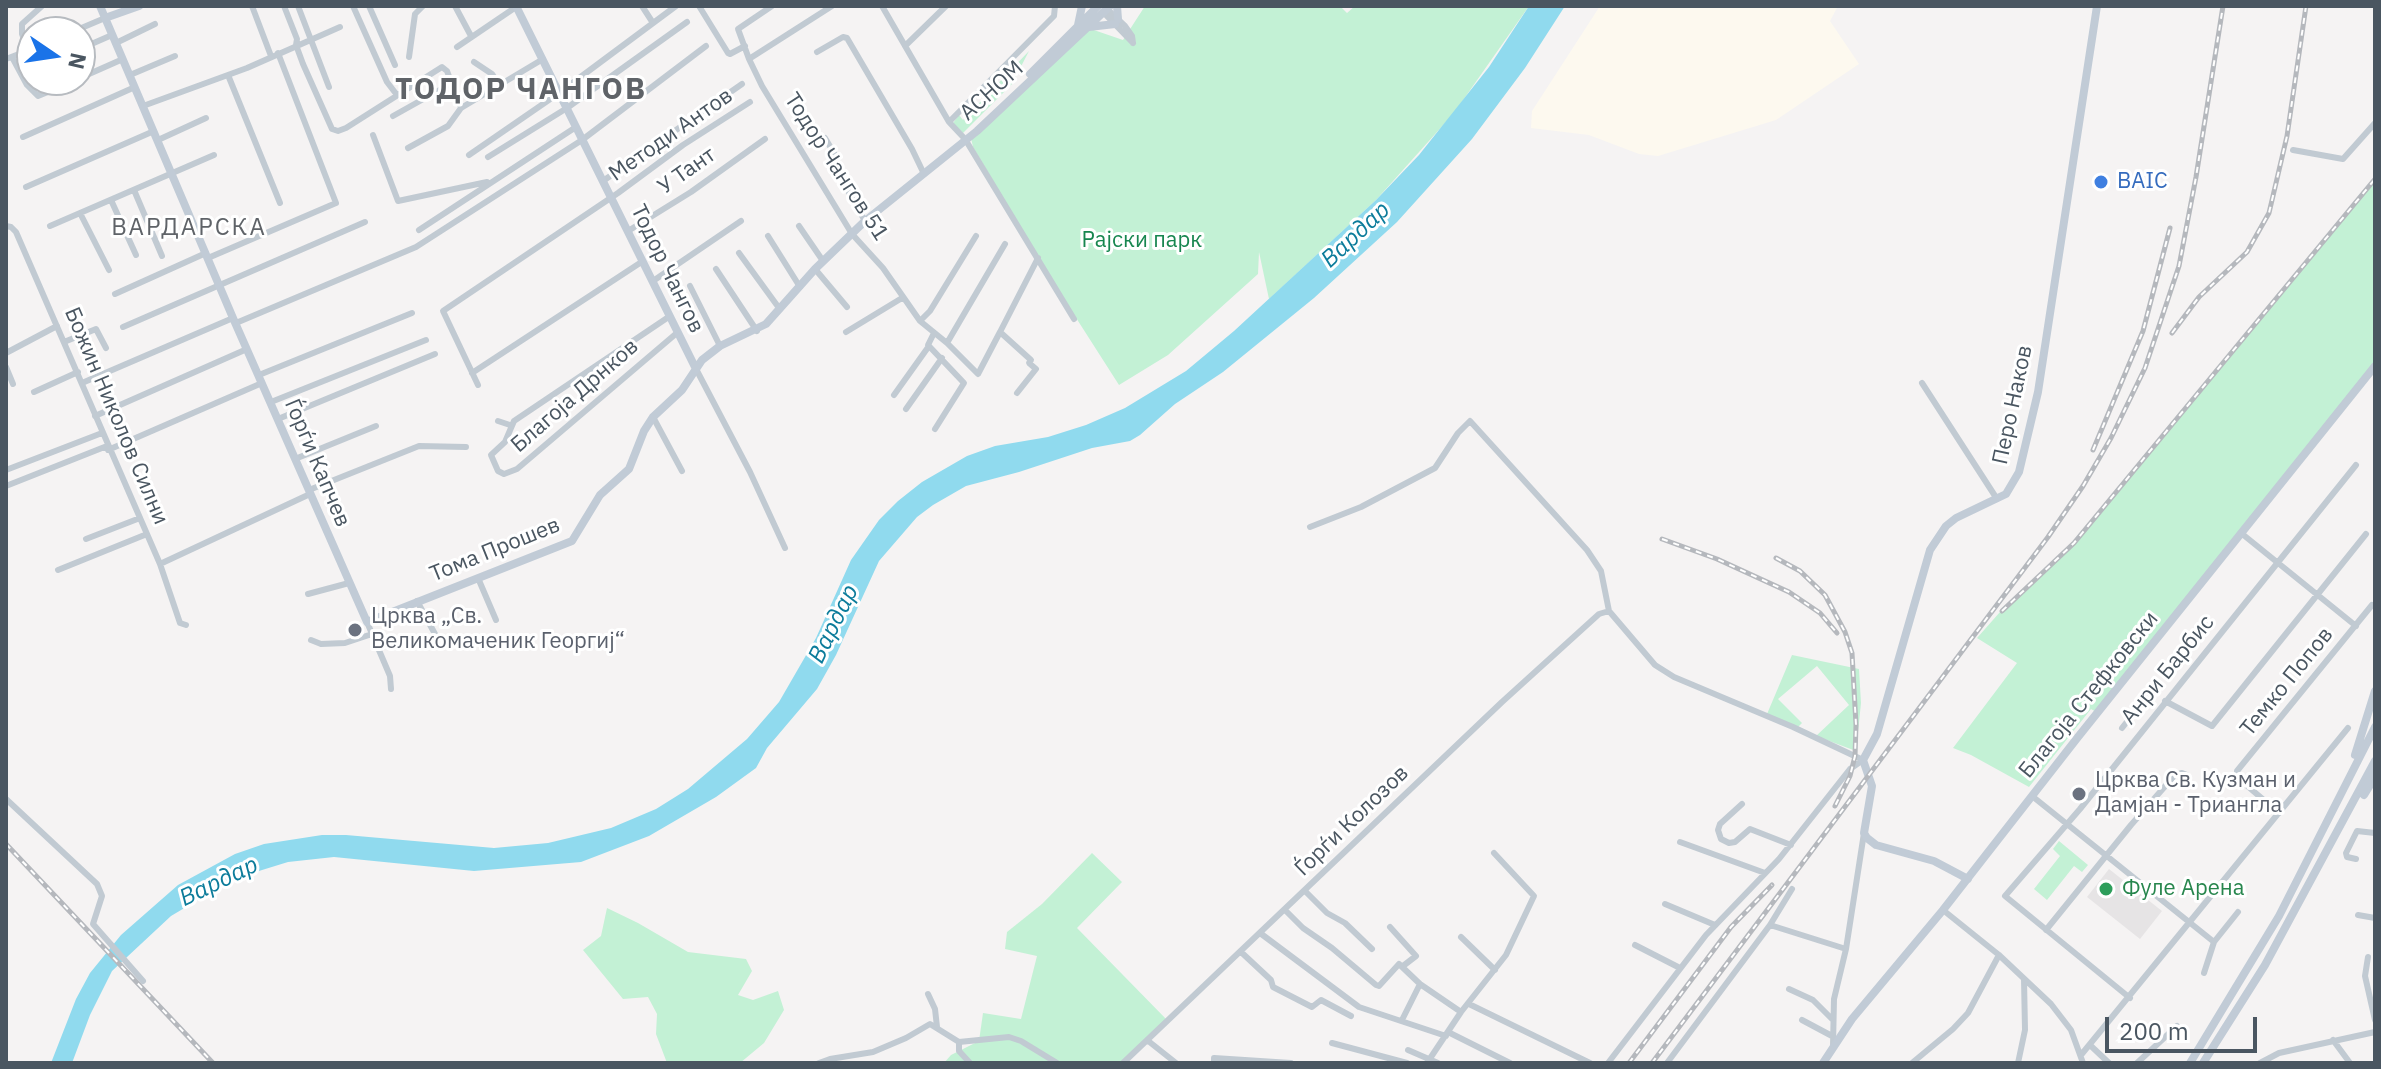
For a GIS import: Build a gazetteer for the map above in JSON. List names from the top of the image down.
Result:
{
  "streets": {
    "street": [
      "АСНОМ",
      "Методи Антов",
      "Тодор Чангов 51",
      "У Тант",
      "Тодор Чангов",
      "Благоја Дрнков",
      "Перо Наков",
      "Божин Николов Силни",
      "Ѓорѓи Капчев",
      "Тома Прошев",
      "Анри Барбис",
      "Темко Попов",
      "Благоја Стефковски",
      "Ѓорѓи Колозов"
    ]
  },
  "crossings": [
    ["АСНОМ", "Тодор Чангов 51"],
    ["АСНОМ", "Тома Прошев"],
    ["Методи Антов", "Тодор Чангов"],
    ["У Тант", "Тодор Чангов"],
    ["Тодор Чангов", "Благоја Дрнков"],
    ["Тодор Чангов", "Тома Прошев"],
    ["Ѓорѓи Капчев", "Тома Прошев"]
  ],
  "districts": ["ТОДОР ЧАНГОВ", "ВАРДАРСКА"],
  "water": ["Вардар"],
  "parks": ["Рајски парк"],
  "places": [
    "BAIC",
    "Црква „Св. Великомаченик Георгиј“",
    "Црква Св. Кузман и Дамјан - Триангла",
    "Фуле Арена"
  ],
  "scale_bar": "200 m",
  "north": "right"
}
